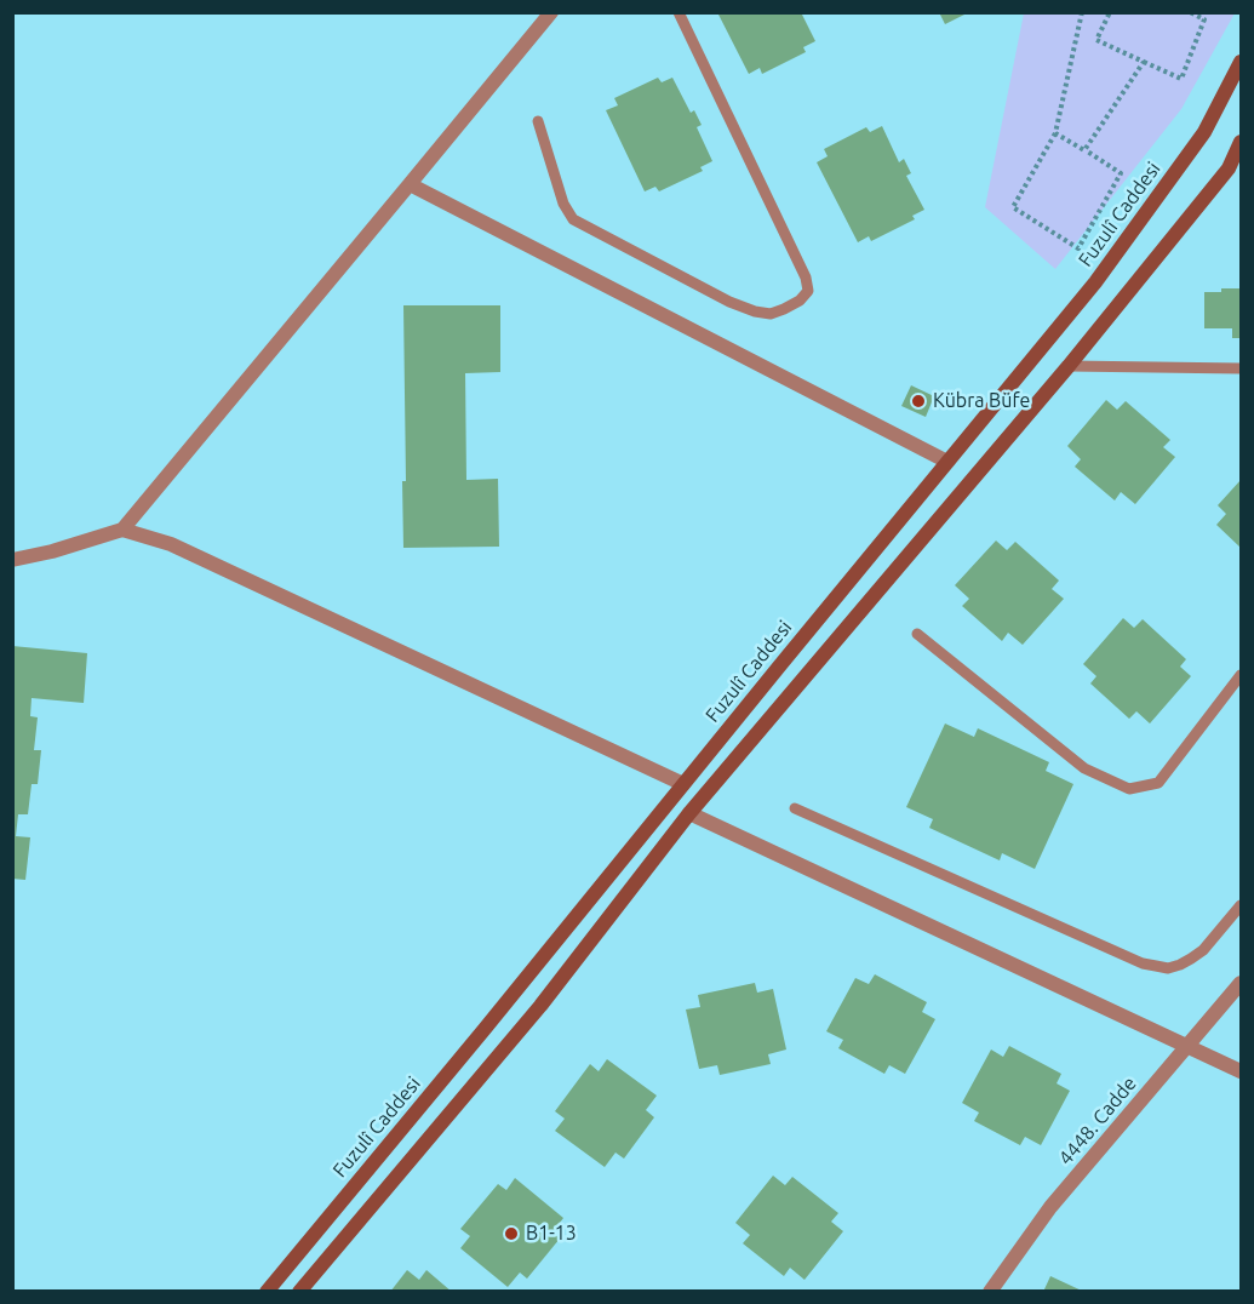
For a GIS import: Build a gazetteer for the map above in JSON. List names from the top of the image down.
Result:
{
  "streets": {
    "street": ["Fuzulî Caddesi", "4448. Cadde"]
  },
  "places": ["Kübra Büfe", "B1-13"]
}
